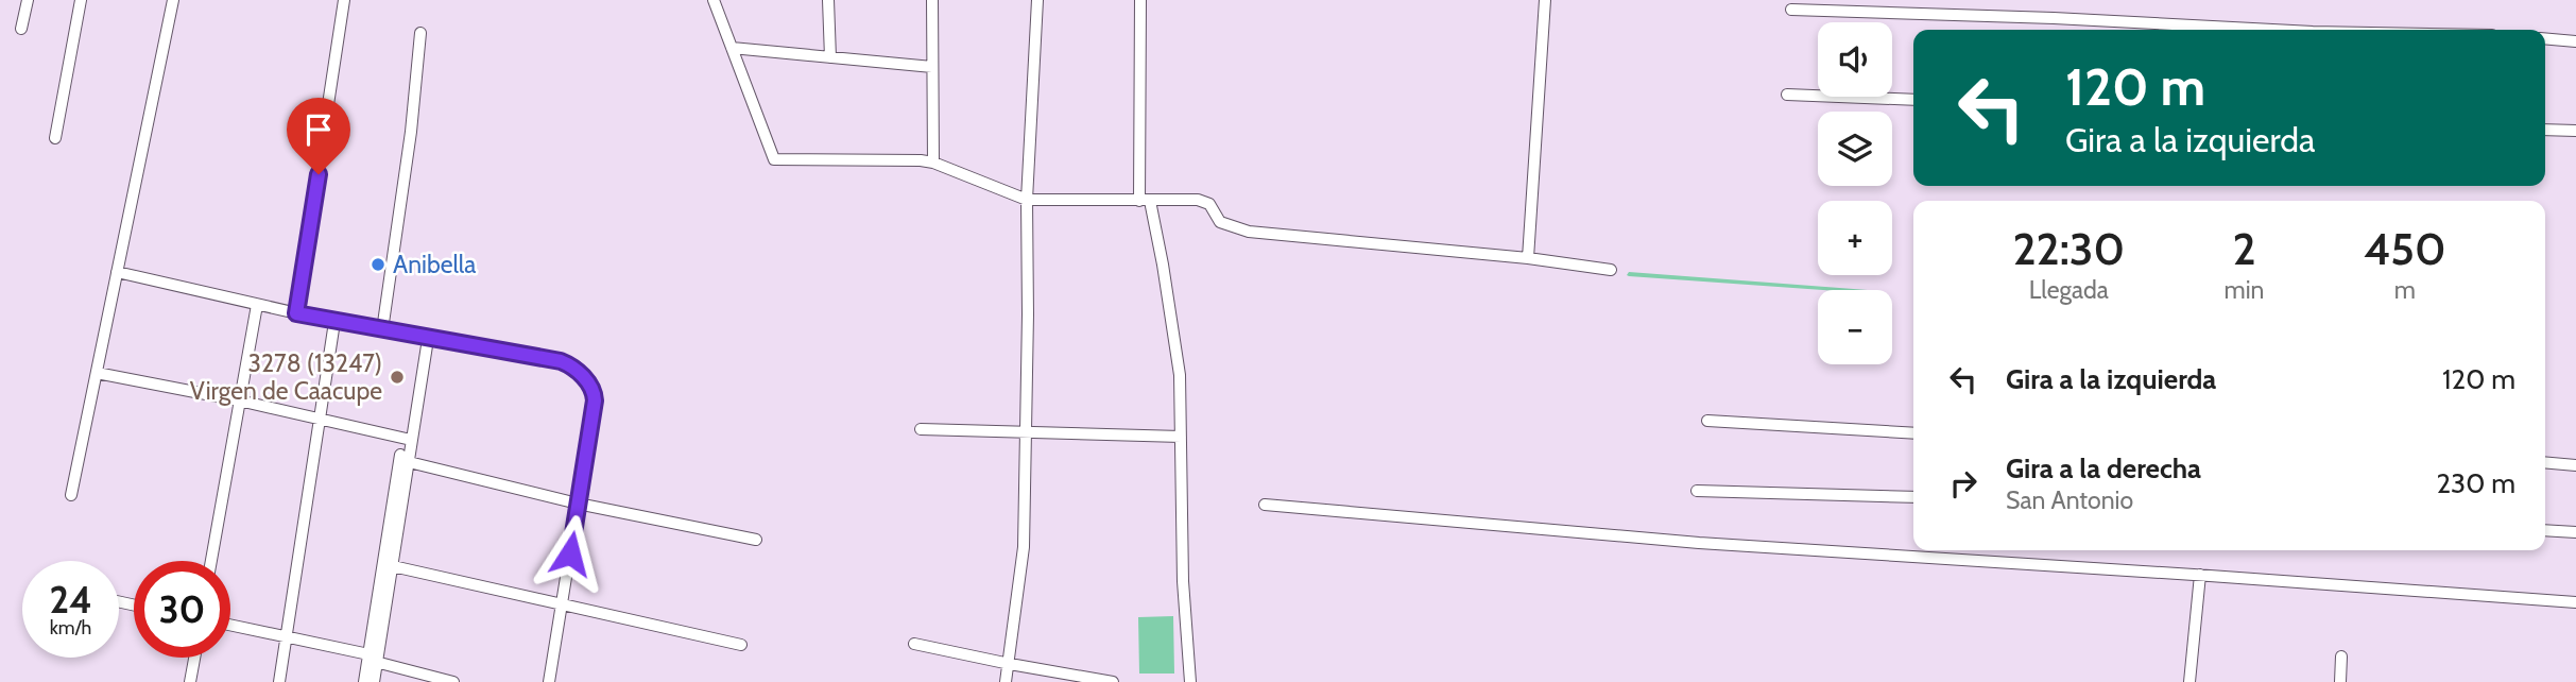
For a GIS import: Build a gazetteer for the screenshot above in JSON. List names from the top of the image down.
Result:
{
  "places": ["Anibella", "3278 (13247) Virgen de Caacupe"],
  "page": {
    "map_buttons": ["+", "−"],
    "turn": ["120 m", "Gira a la izquierda"],
    "eta": [
      "22:30",
      "Llegada",
      "2",
      "min",
      "450",
      "m"
    ],
    "list": [
      {
        "name": "Gira a la izquierda",
        "value": "120 m"
      },
      {
        "name": "Gira a la derecha",
        "note": "San Antonio",
        "value": "230 m"
      }
    ],
    "speed": "24 km/h",
    "limit": "30"
  }
}
